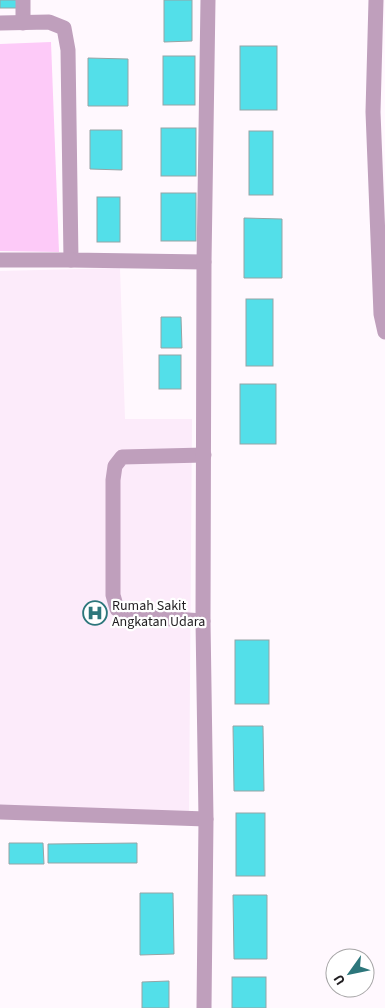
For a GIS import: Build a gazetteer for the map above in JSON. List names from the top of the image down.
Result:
{
  "places": {
    "hospital": ["Rumah Sakit Angkatan Udara"]
  },
  "north": "bottom left"
}
